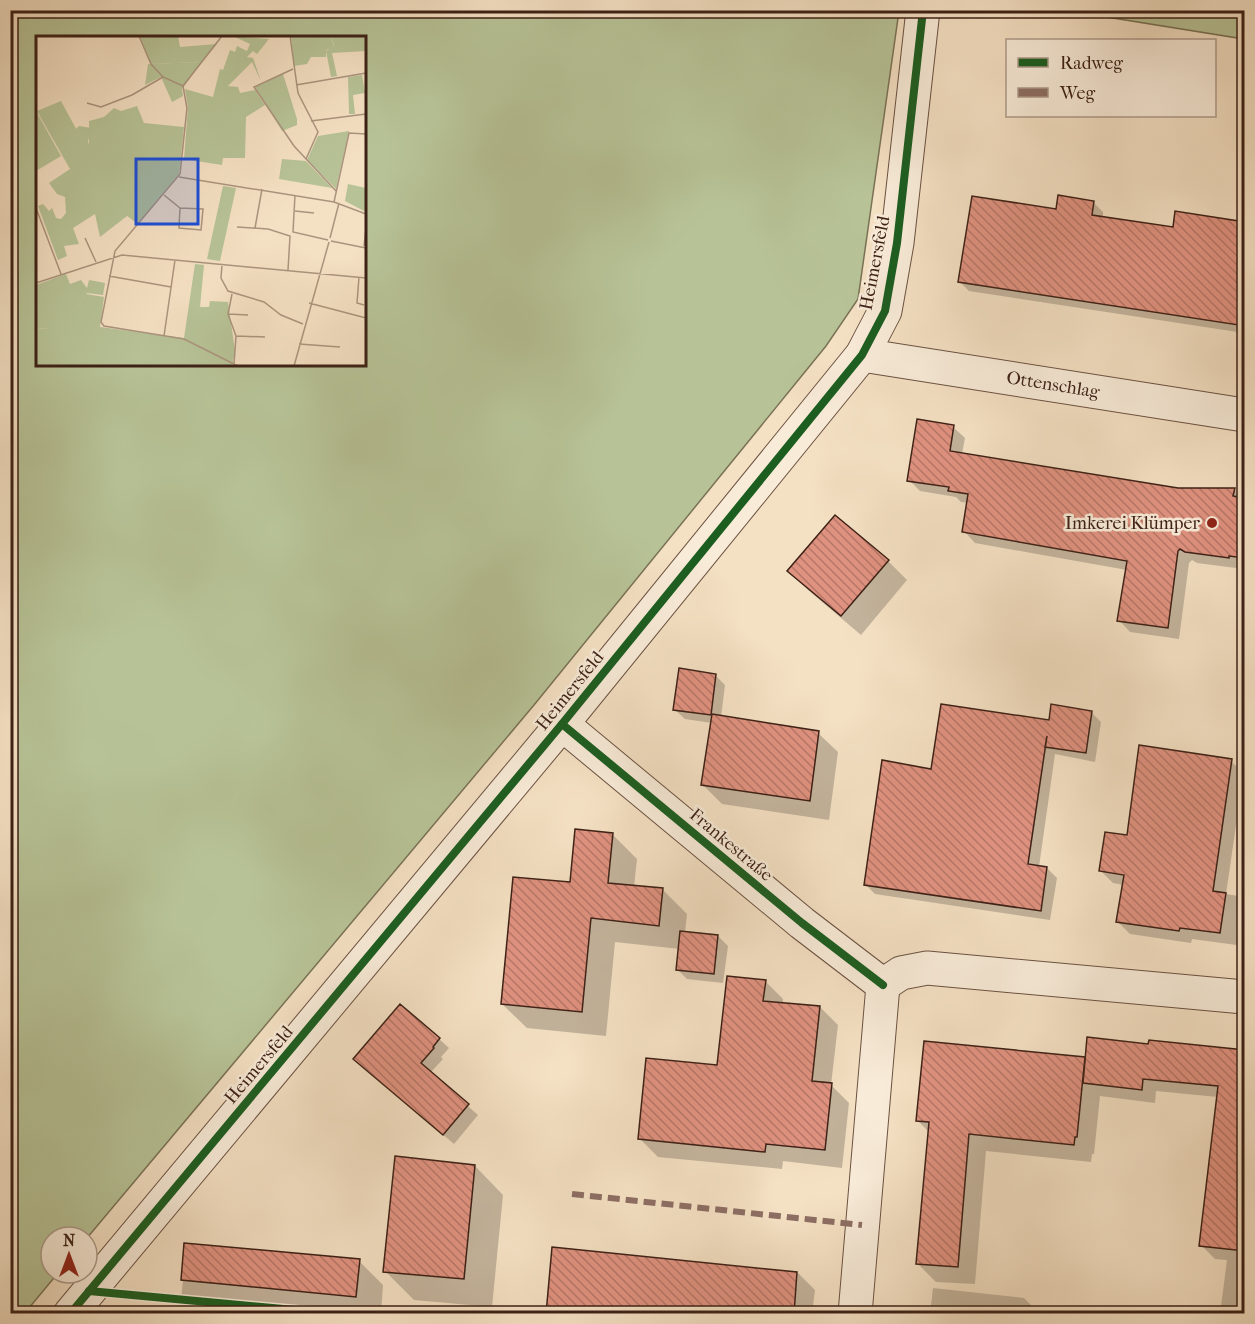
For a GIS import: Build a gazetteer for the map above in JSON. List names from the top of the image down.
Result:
{
  "streets": {
    "street": ["Heimersfeld", "Ottenschlag", "Frankestraße"]
  },
  "crossings": [
    ["Heimersfeld", "Ottenschlag"],
    ["Heimersfeld", "Frankestraße"]
  ],
  "places": ["Imkerei Klümper"],
  "legend": ["Radweg", "Weg"],
  "north": "top"
}
